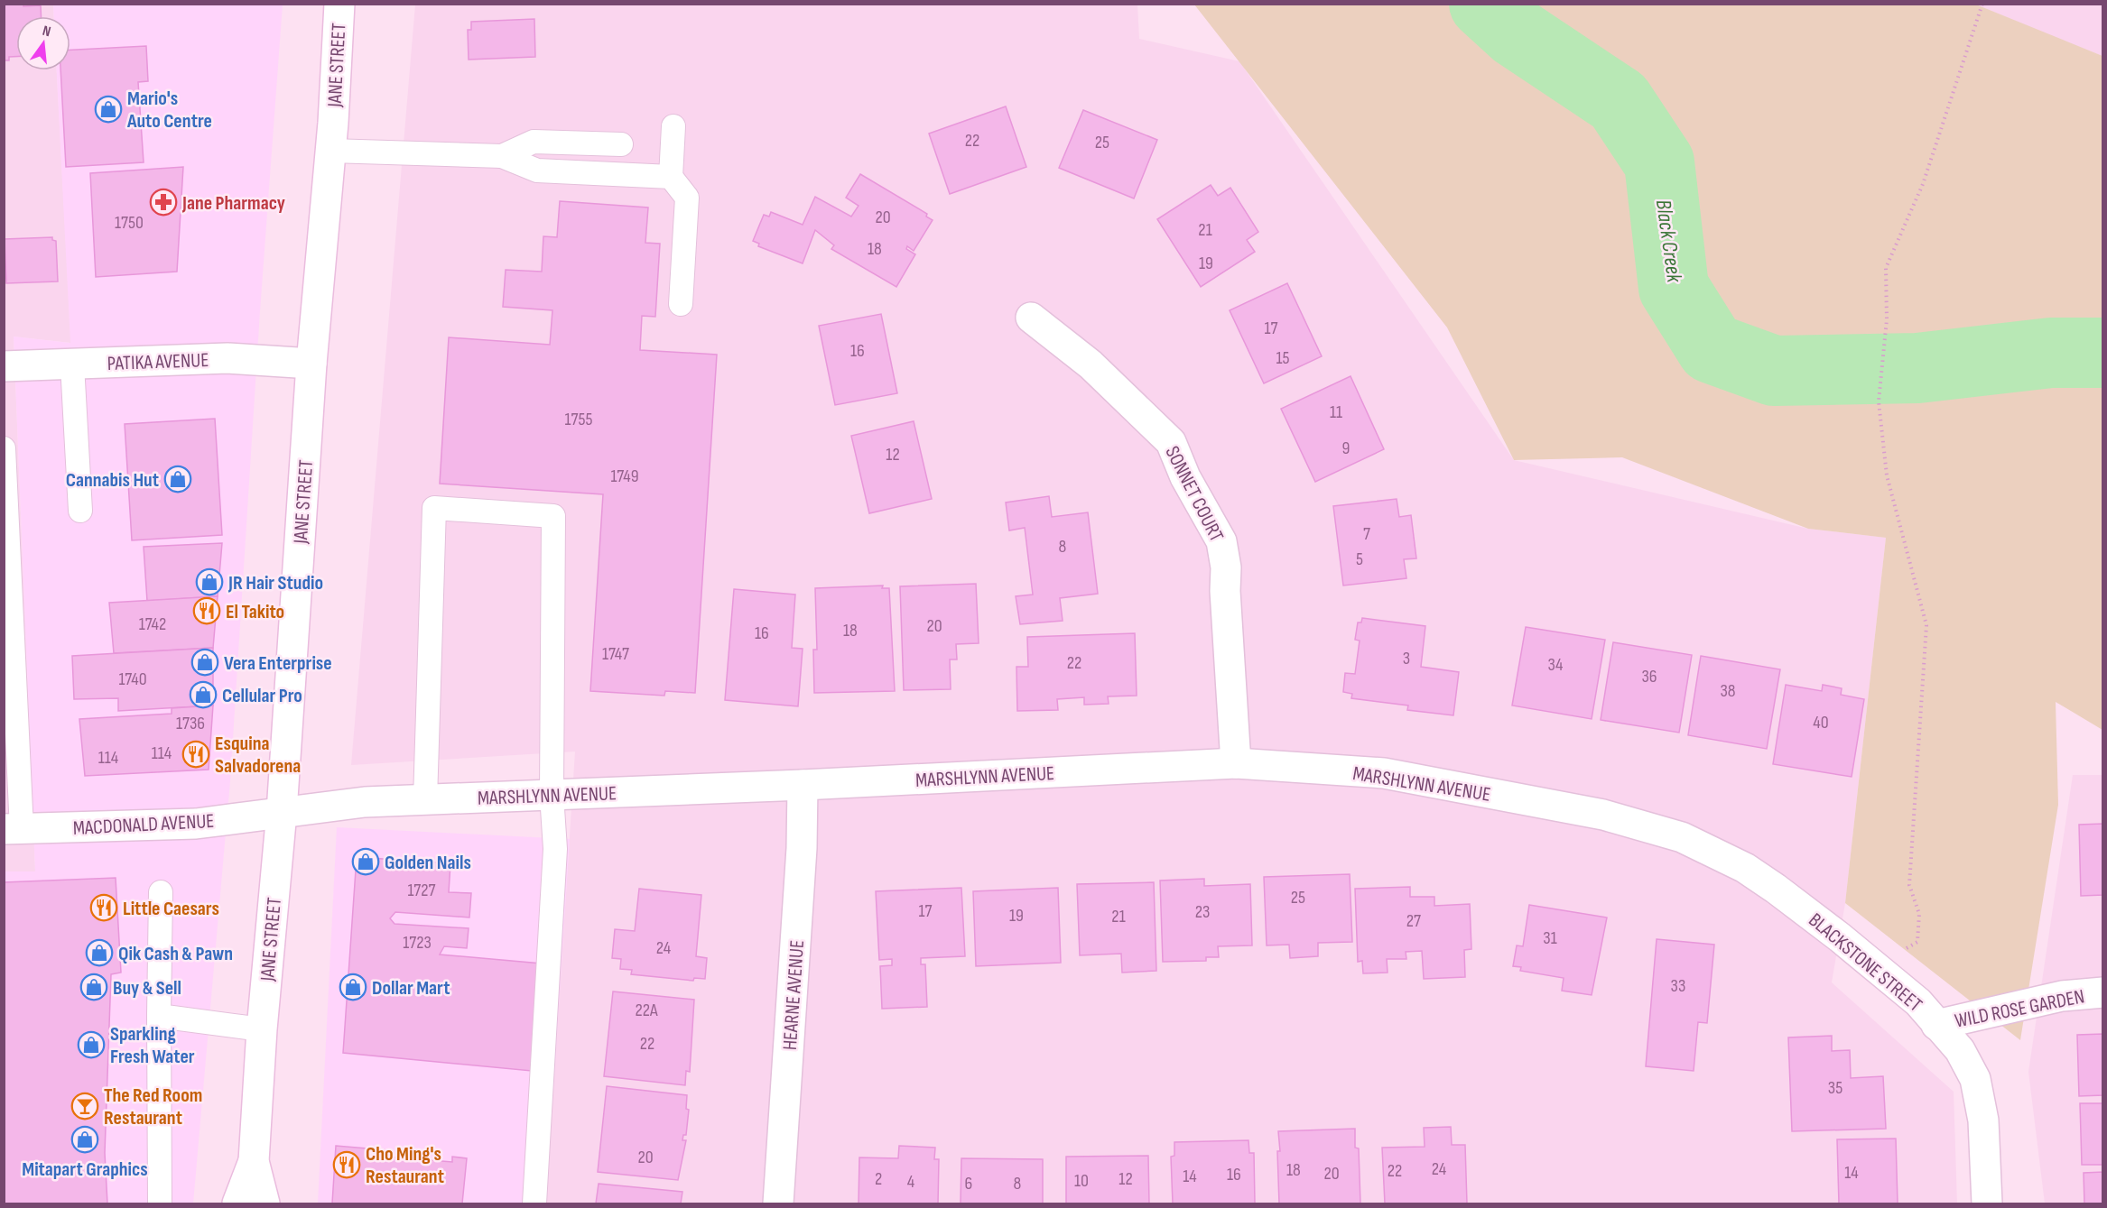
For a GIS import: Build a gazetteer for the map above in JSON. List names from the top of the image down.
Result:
{
  "streets": {
    "street": [
      "JANE STREET",
      "PATIKA AVENUE",
      "SONNET COURT",
      "MARSHLYNN AVENUE",
      "MACDONALD AVENUE",
      "BLACKSTONE STREET",
      "HEARNE AVENUE",
      "WILD ROSE GARDEN"
    ]
  },
  "crossings": [
    ["JANE STREET", "PATIKA AVENUE"],
    ["JANE STREET", "MARSHLYNN AVENUE"],
    ["JANE STREET", "MACDONALD AVENUE"],
    ["SONNET COURT", "MARSHLYNN AVENUE"],
    ["MARSHLYNN AVENUE", "MACDONALD AVENUE"],
    ["MARSHLYNN AVENUE", "BLACKSTONE STREET"],
    ["MARSHLYNN AVENUE", "HEARNE AVENUE"],
    ["BLACKSTONE STREET", "WILD ROSE GARDEN"]
  ],
  "water": ["Black Creek"],
  "places": {
    "shop": [
      "Mario's Auto Centre",
      "Cannabis Hut",
      "JR Hair Studio",
      "Vera Enterprise",
      "Cellular Pro",
      "Golden Nails",
      "Qik Cash & Pawn",
      "Buy & Sell",
      "Dollar Mart",
      "Sparkling Fresh Water",
      "Mitapart Graphics"
    ],
    "pharmacy": ["Jane Pharmacy"],
    "restaurant": [
      "El Takito",
      "Esquina Salvadorena",
      "Little Caesars",
      "Cho Ming's Restaurant"
    ],
    "bar": ["The Red Room Restaurant"]
  },
  "house_numbers": [
    "22",
    "25",
    "20",
    "1750",
    "21",
    "18",
    "19",
    "17",
    "16",
    "15",
    "11",
    "1755",
    "9",
    "12",
    "1749",
    "7",
    "8",
    "5",
    "1742",
    "20",
    "18",
    "16",
    "1747",
    "3",
    "22",
    "34",
    "36",
    "1740",
    "38",
    "40",
    "1736",
    "114",
    "114",
    "1727",
    "25",
    "17",
    "23",
    "19",
    "21",
    "27",
    "31",
    "1723",
    "24",
    "33",
    "22A",
    "22",
    "35",
    "20",
    "24",
    "18",
    "22",
    "14",
    "20",
    "16",
    "14",
    "2",
    "12",
    "10",
    "4",
    "6",
    "8"
  ],
  "north": "top"
}
